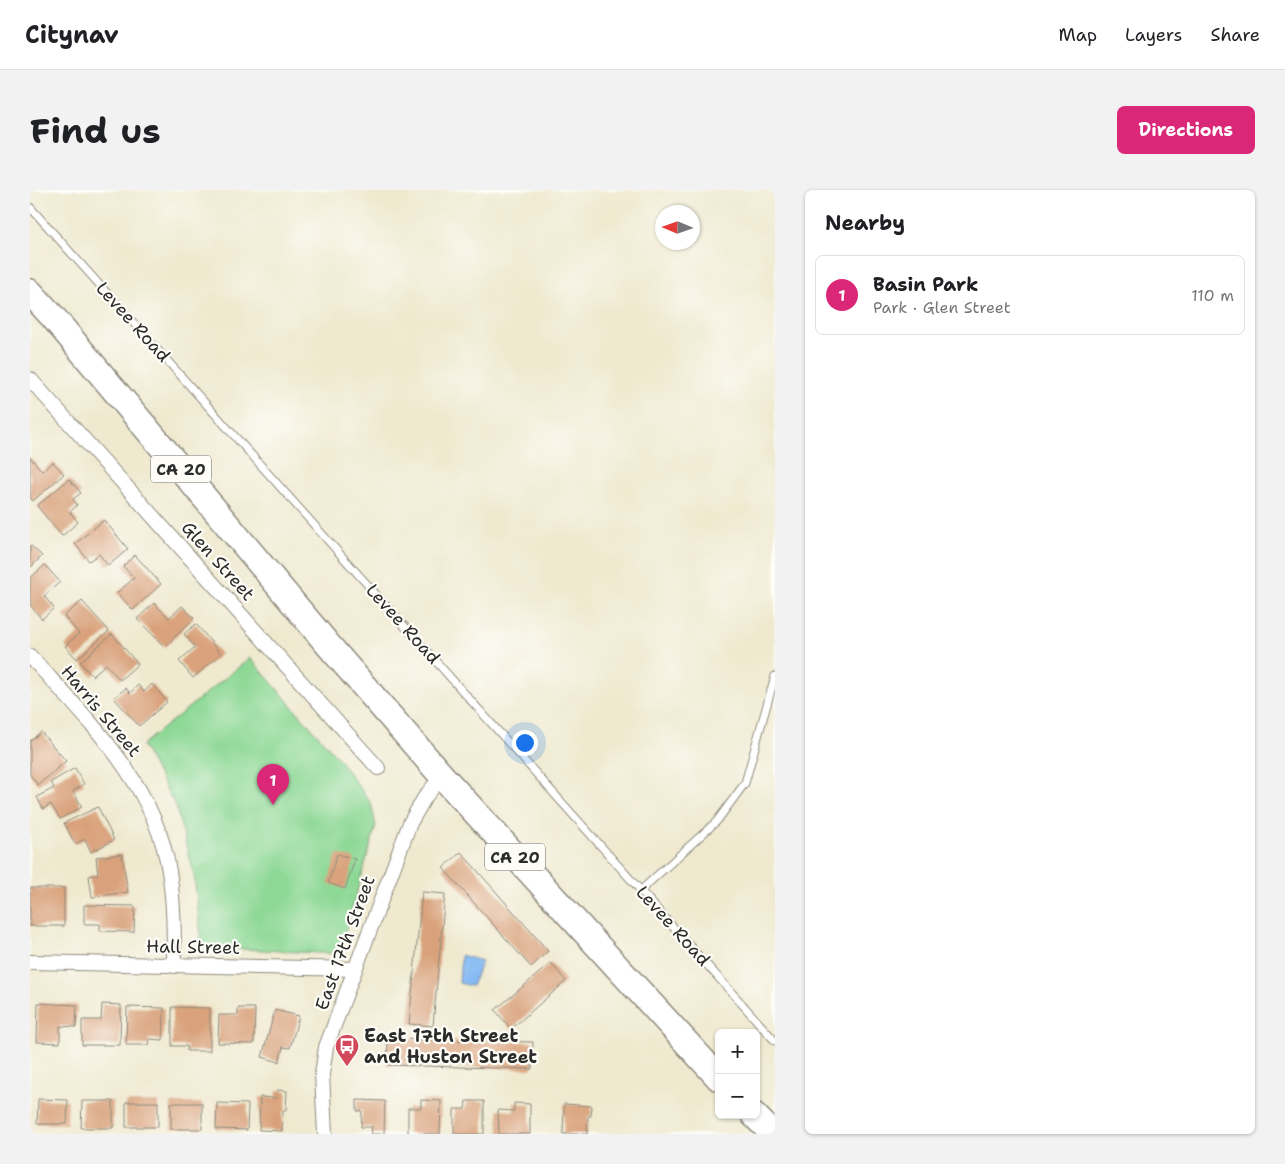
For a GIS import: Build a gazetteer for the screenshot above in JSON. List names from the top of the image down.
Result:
{
  "streets": {
    "highway": ["CA 20"],
    "street": [
      "Glen Street",
      "Harris Street",
      "East 17th Street",
      "Hall Street"
    ],
    "lane": ["Levee Road"]
  },
  "crossings": [
    ["CA 20", "East 17th Street"],
    ["Harris Street", "Hall Street"],
    ["East 17th Street", "Hall Street"]
  ],
  "places": {
    "bus stop": ["East 17th Street and Huston Street"]
  },
  "north": "left",
  "page": {
    "header": "Citynav",
    "nav": ["Map", "Layers", "Share"],
    "buttons": "Directions",
    "title": "Find us",
    "heading": "Nearby",
    "list": [
      {
        "mark": "1",
        "name": "Basin Park",
        "note": "Park · Glen Street",
        "value": "110 m"
      }
    ],
    "pins": "1",
    "map_buttons": ["+", "−"]
  }
}
